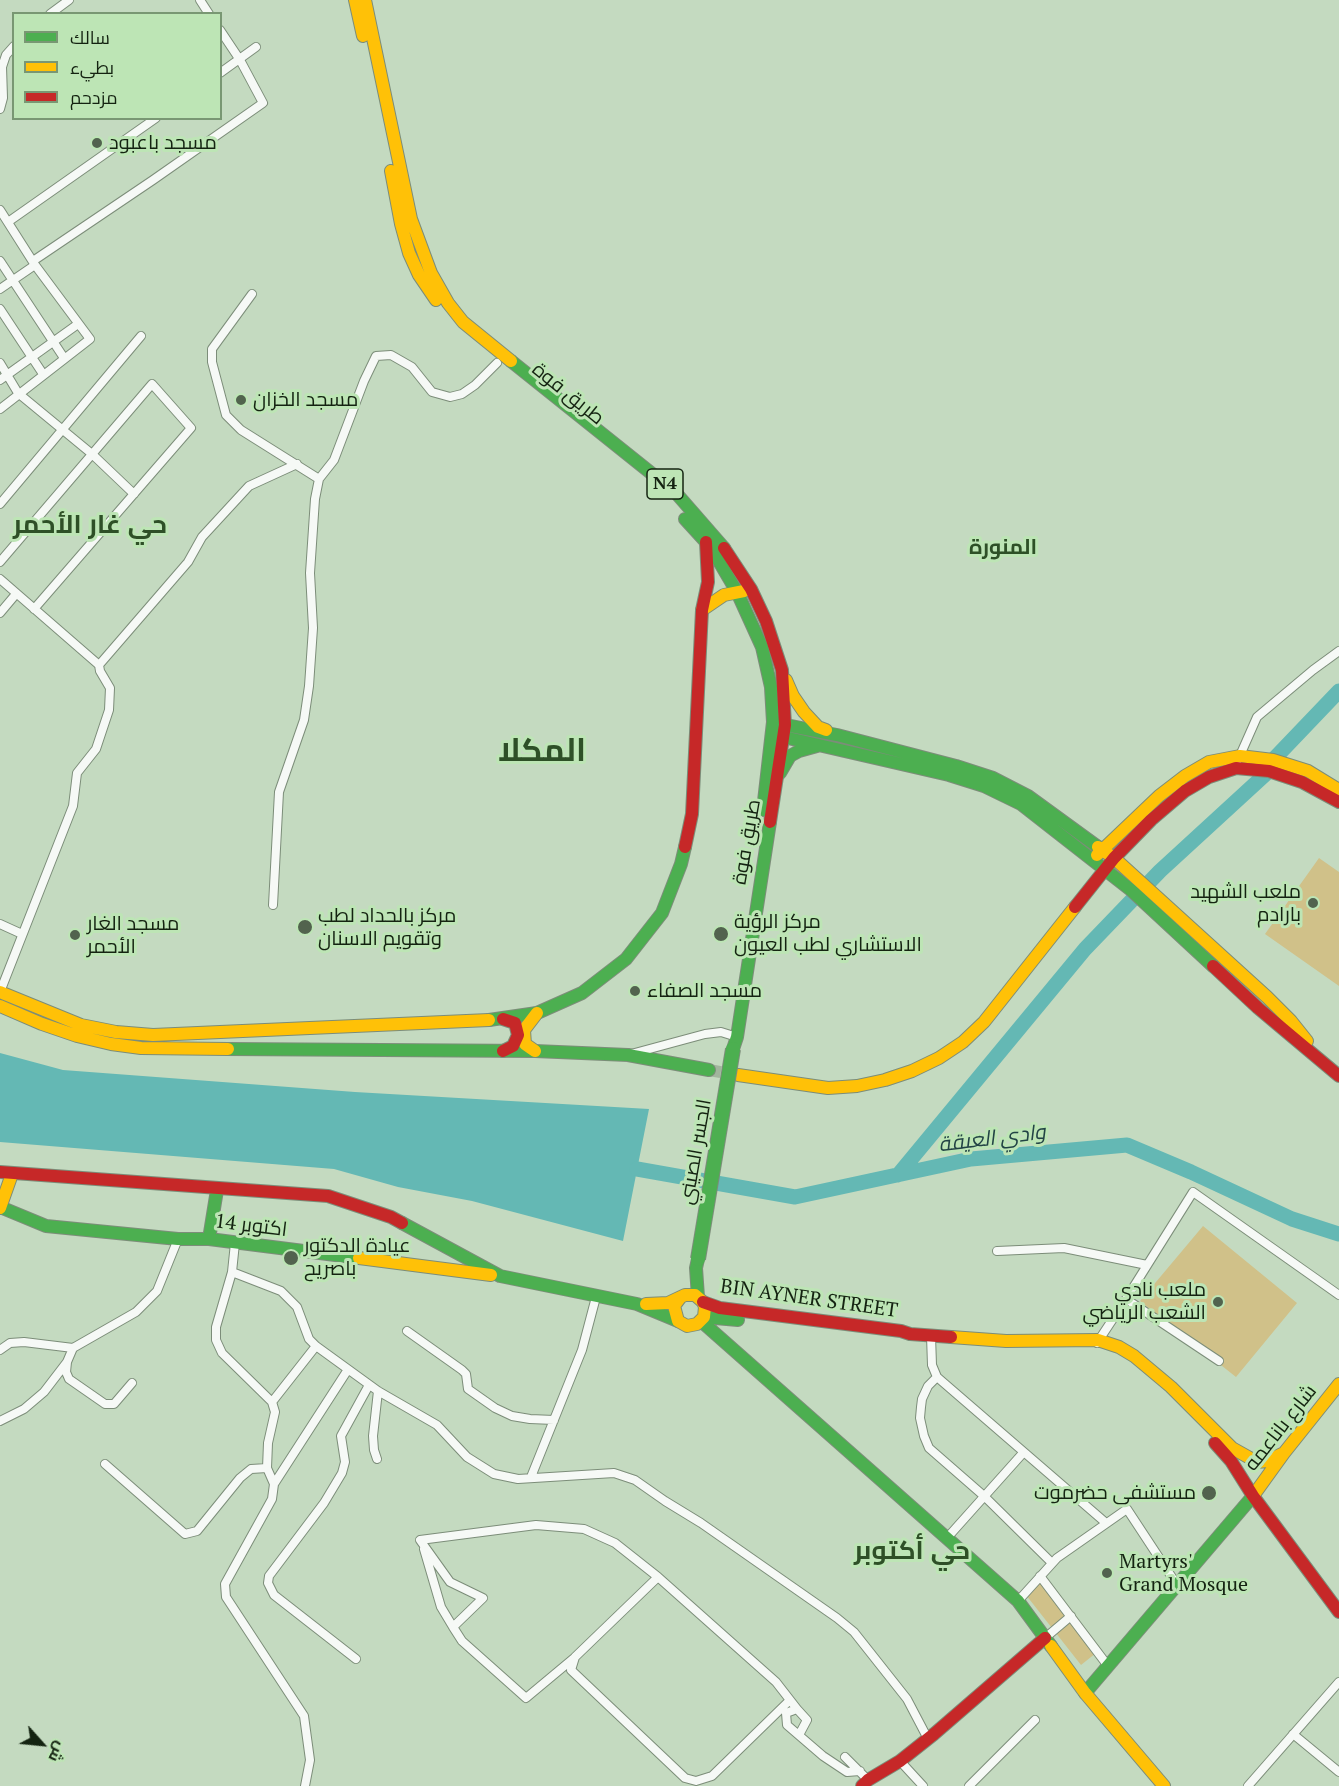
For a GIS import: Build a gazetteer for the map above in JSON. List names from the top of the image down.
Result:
{
  "streets": {
    "main road": [
      "طريق فوة",
      "N4",
      "الجسر الصيني",
      "14 اكتوبر",
      "BIN AYNER STREET",
      "شارع باناعمه"
    ]
  },
  "crossings": [
    ["طريق فوة", "الجسر الصيني"],
    ["الجسر الصيني", "BIN AYNER STREET"],
    ["BIN AYNER STREET", "شارع باناعمه"]
  ],
  "districts": [
    "حي غار الأحمر",
    "المنورة",
    "المكلا",
    "حي أكتوبر"
  ],
  "water": ["وادي العيقة"],
  "places": [
    "مسجد باعبود",
    "مسجد الخزان",
    "ملعب الشهيد بارادم",
    "مركز بالحداد لطب وتقويم الاسنان",
    "مركز الرؤية الاستشاري لطب العيون",
    "مسجد الغار الأحمر",
    "مسجد الصفاء",
    "عيادة الدكتور باصريح",
    "ملعب نادي الشعب الرياضي",
    "مستشفى حضرموت",
    "Martyrs' Grand Mosque"
  ],
  "legend": ["سالك", "بطيء", "مزدحم"],
  "north": "bottom right"
}
